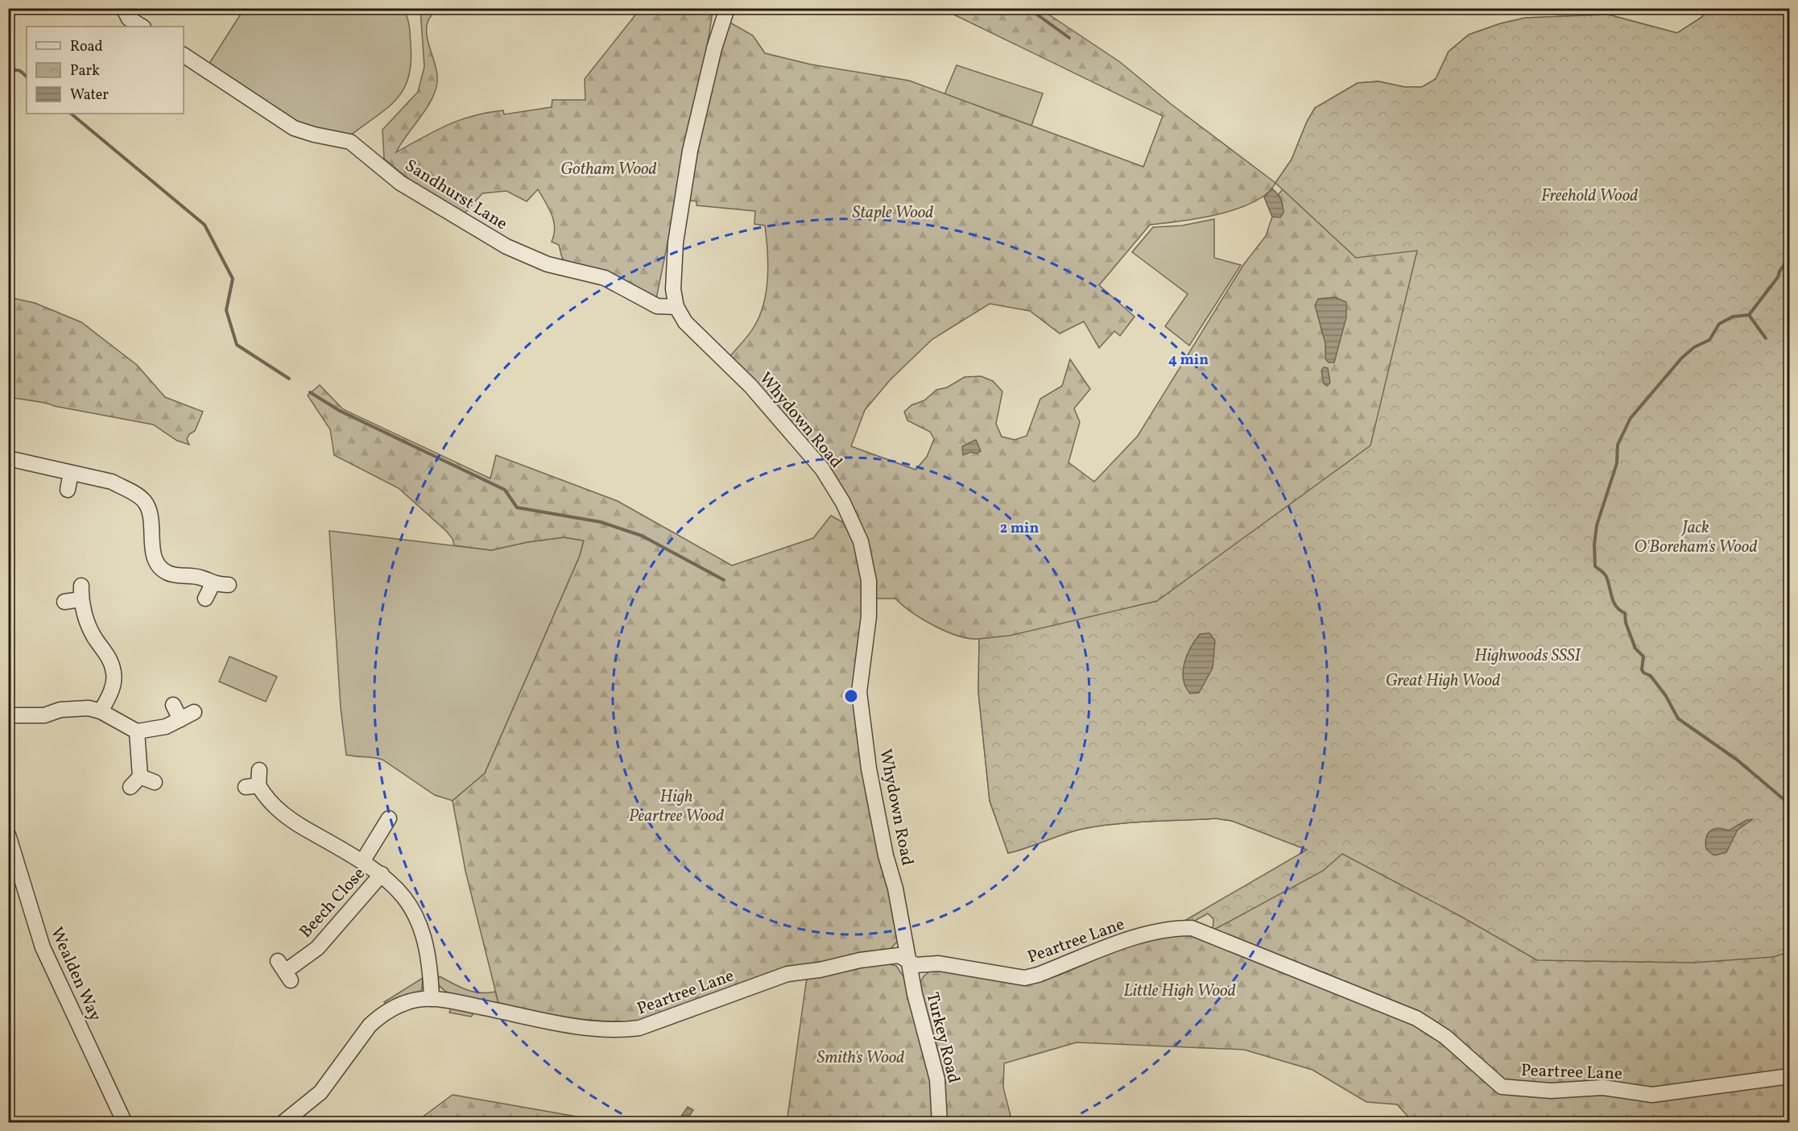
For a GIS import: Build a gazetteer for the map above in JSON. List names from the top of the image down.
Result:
{
  "streets": {
    "street": [
      "Sandhurst Lane",
      "Whydown Road",
      "Beech Close",
      "Peartree Lane",
      "Wealden Way",
      "Turkey Road"
    ]
  },
  "crossings": [
    ["Sandhurst Lane", "Whydown Road"],
    ["Whydown Road", "Peartree Lane"],
    ["Whydown Road", "Turkey Road"],
    ["Peartree Lane", "Turkey Road"]
  ],
  "parks": [
    "Gotham Wood",
    "Freehold Wood",
    "Staple Wood",
    "Jack O'Boreham's Wood",
    "Highwoods SSSI",
    "Great High Wood",
    "High Peartree Wood",
    "Little High Wood",
    "Smith's Wood"
  ],
  "legend": ["Road", "Park", "Water"],
  "rings": ["4 min", "2 min"]
}
